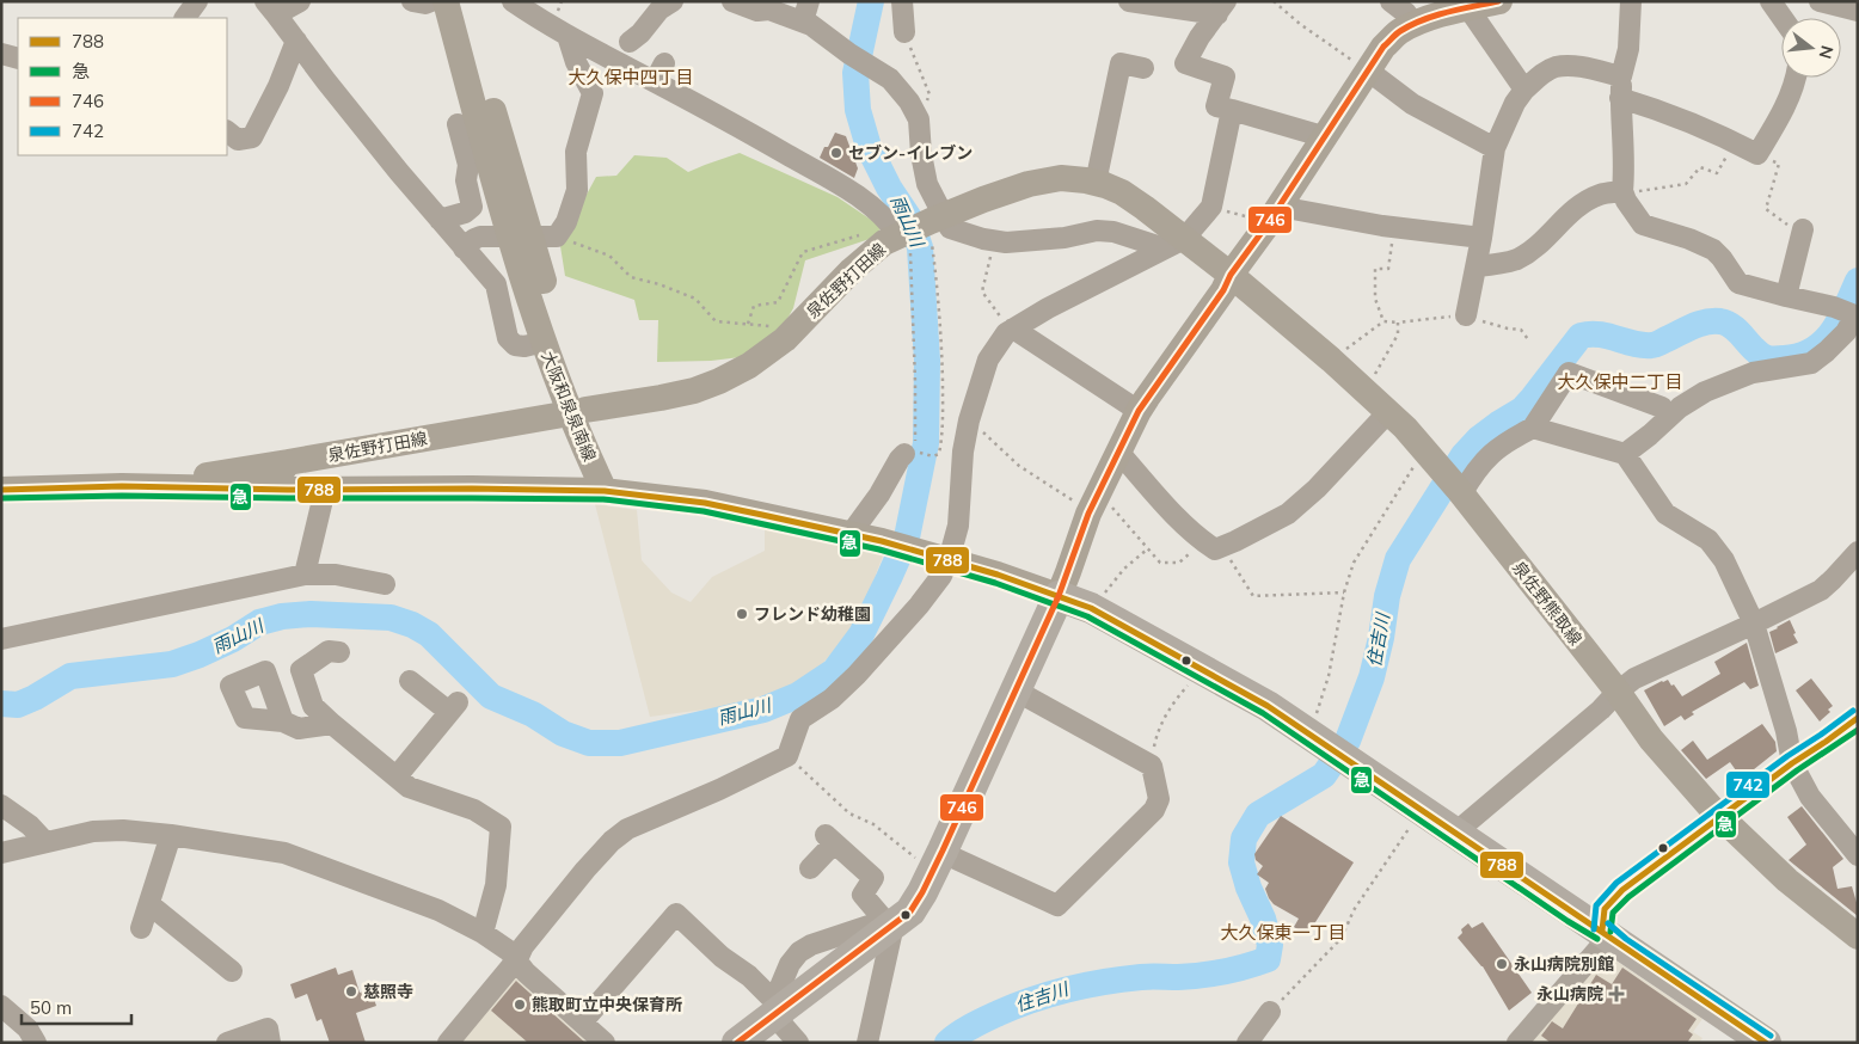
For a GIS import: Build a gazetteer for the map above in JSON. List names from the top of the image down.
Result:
{
  "streets": {
    "main road": ["泉佐野打田線", "大阪和泉泉南線", "泉佐野熊取線"]
  },
  "crossings": [
    ["泉佐野打田線", "大阪和泉泉南線"],
    ["泉佐野打田線", "泉佐野熊取線"]
  ],
  "districts": ["大久保中四丁目", "大久保中二丁目", "大久保東一丁目"],
  "water": ["雨山川", "住吉川"],
  "places": {
    "other": [
      "セブン-イレブン",
      "フレンド幼稚園",
      "永山病院別館",
      "慈照寺",
      "熊取町立中央保育所"
    ],
    "health": ["永山病院"]
  },
  "lines": [
    "transit line 746",
    "transit line 788",
    "transit line 急",
    "transit line 742"
  ],
  "legend": [
    "788",
    "急",
    "746",
    "742"
  ],
  "scale_bar": "50 m",
  "north": "right"
}
